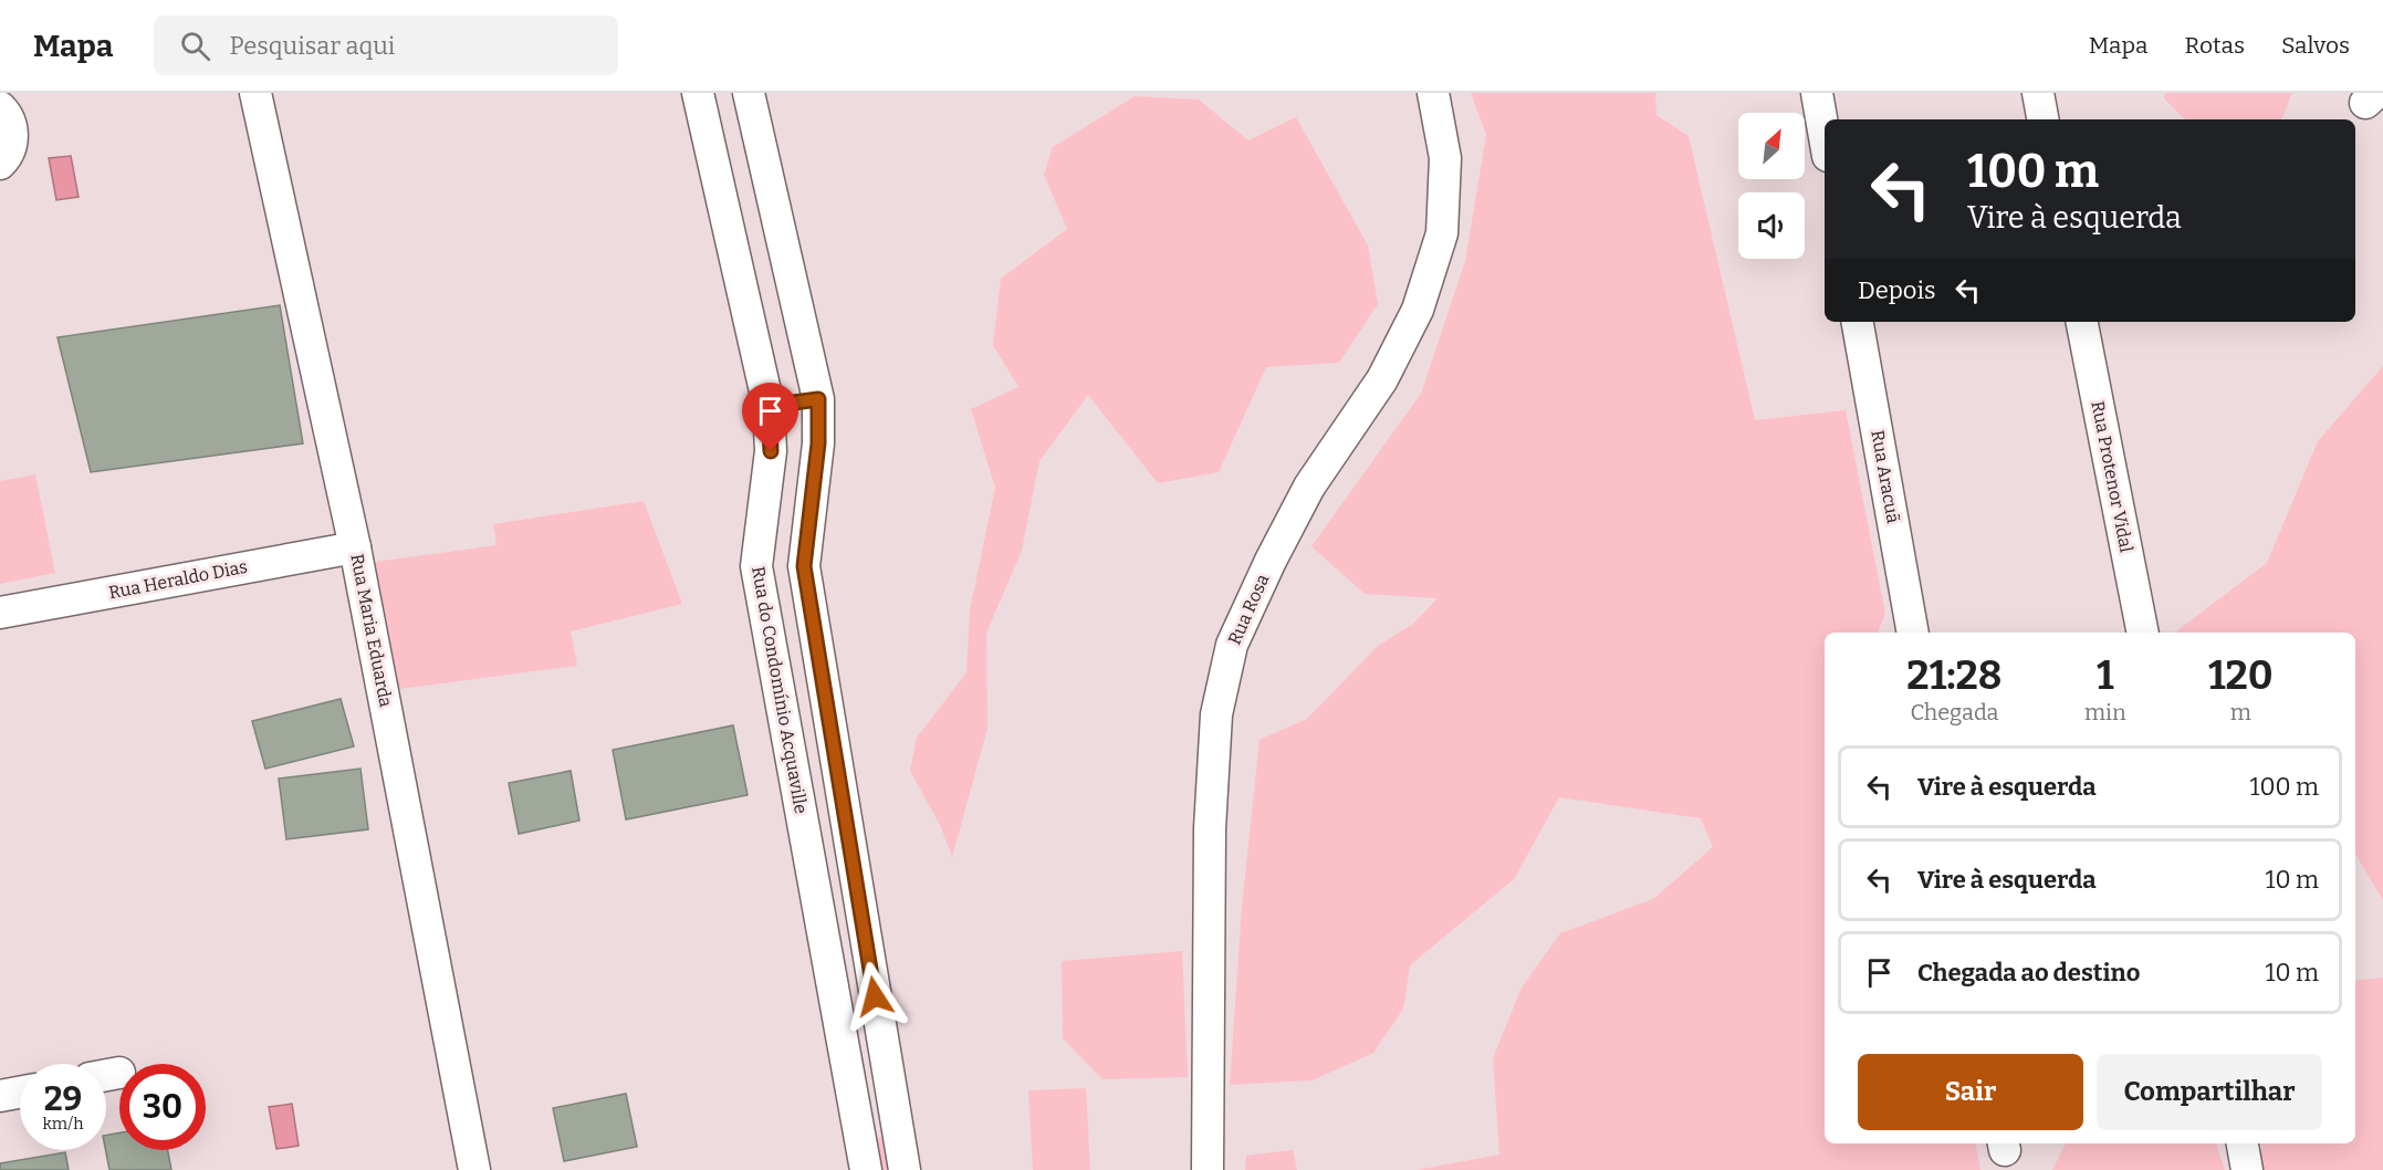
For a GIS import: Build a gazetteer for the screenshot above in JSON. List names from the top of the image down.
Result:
{
  "streets": {
    "street": [
      "Rua Aracuã",
      "Rua Protenor Vidal",
      "Rua Heraldo Dias",
      "Rua Rosa",
      "Rua Maria Eduarda",
      "Rua do Condomínio Acquaville"
    ]
  },
  "crossings": [
    ["Rua Heraldo Dias", "Rua Maria Eduarda"]
  ],
  "north": "top right",
  "page": {
    "header": "Mapa",
    "search": "Pesquisar aqui",
    "nav": ["Mapa", "Rotas", "Salvos"],
    "turn": ["100 m", "Vire à esquerda"],
    "then": "Depois",
    "eta": [
      "21:28",
      "Chegada",
      "1",
      "min",
      "120",
      "m"
    ],
    "list": [
      {
        "name": "Vire à esquerda",
        "value": "100 m"
      },
      {
        "name": "Vire à esquerda",
        "value": "10 m"
      },
      {
        "name": "Chegada ao destino",
        "value": "10 m"
      }
    ],
    "buttons": ["Sair", "Compartilhar"],
    "speed": "29 km/h",
    "limit": "30"
  }
}
